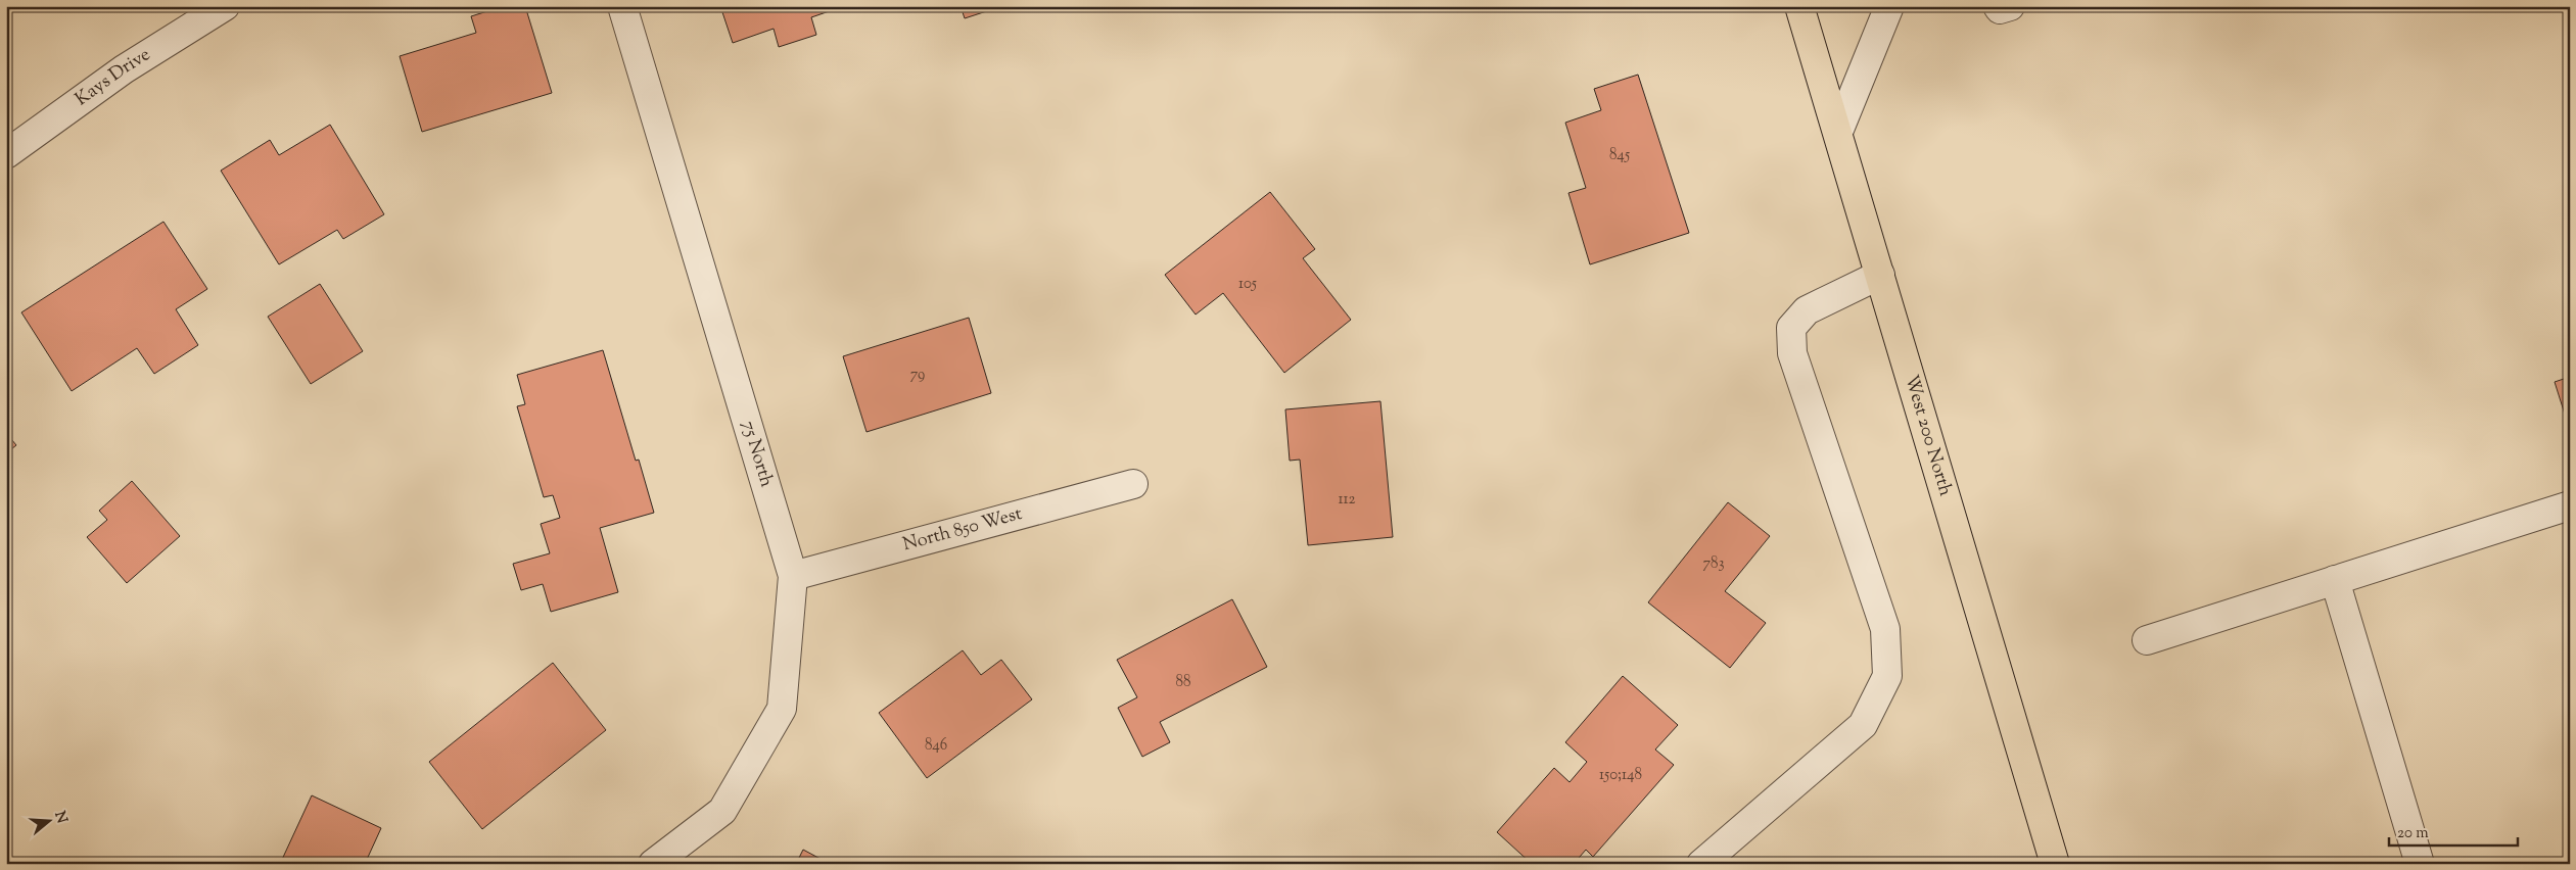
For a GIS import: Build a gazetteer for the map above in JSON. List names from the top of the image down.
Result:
{
  "streets": {
    "main road": ["West 200 North"],
    "street": ["Kays Drive", "75 North", "North 850 West"]
  },
  "crossings": [
    ["75 North", "North 850 West"]
  ],
  "house_numbers": [
    "845",
    "105",
    "79",
    "112",
    "783",
    "88",
    "846",
    "150;148"
  ],
  "scale_bar": "20 m",
  "north": "right"
}
